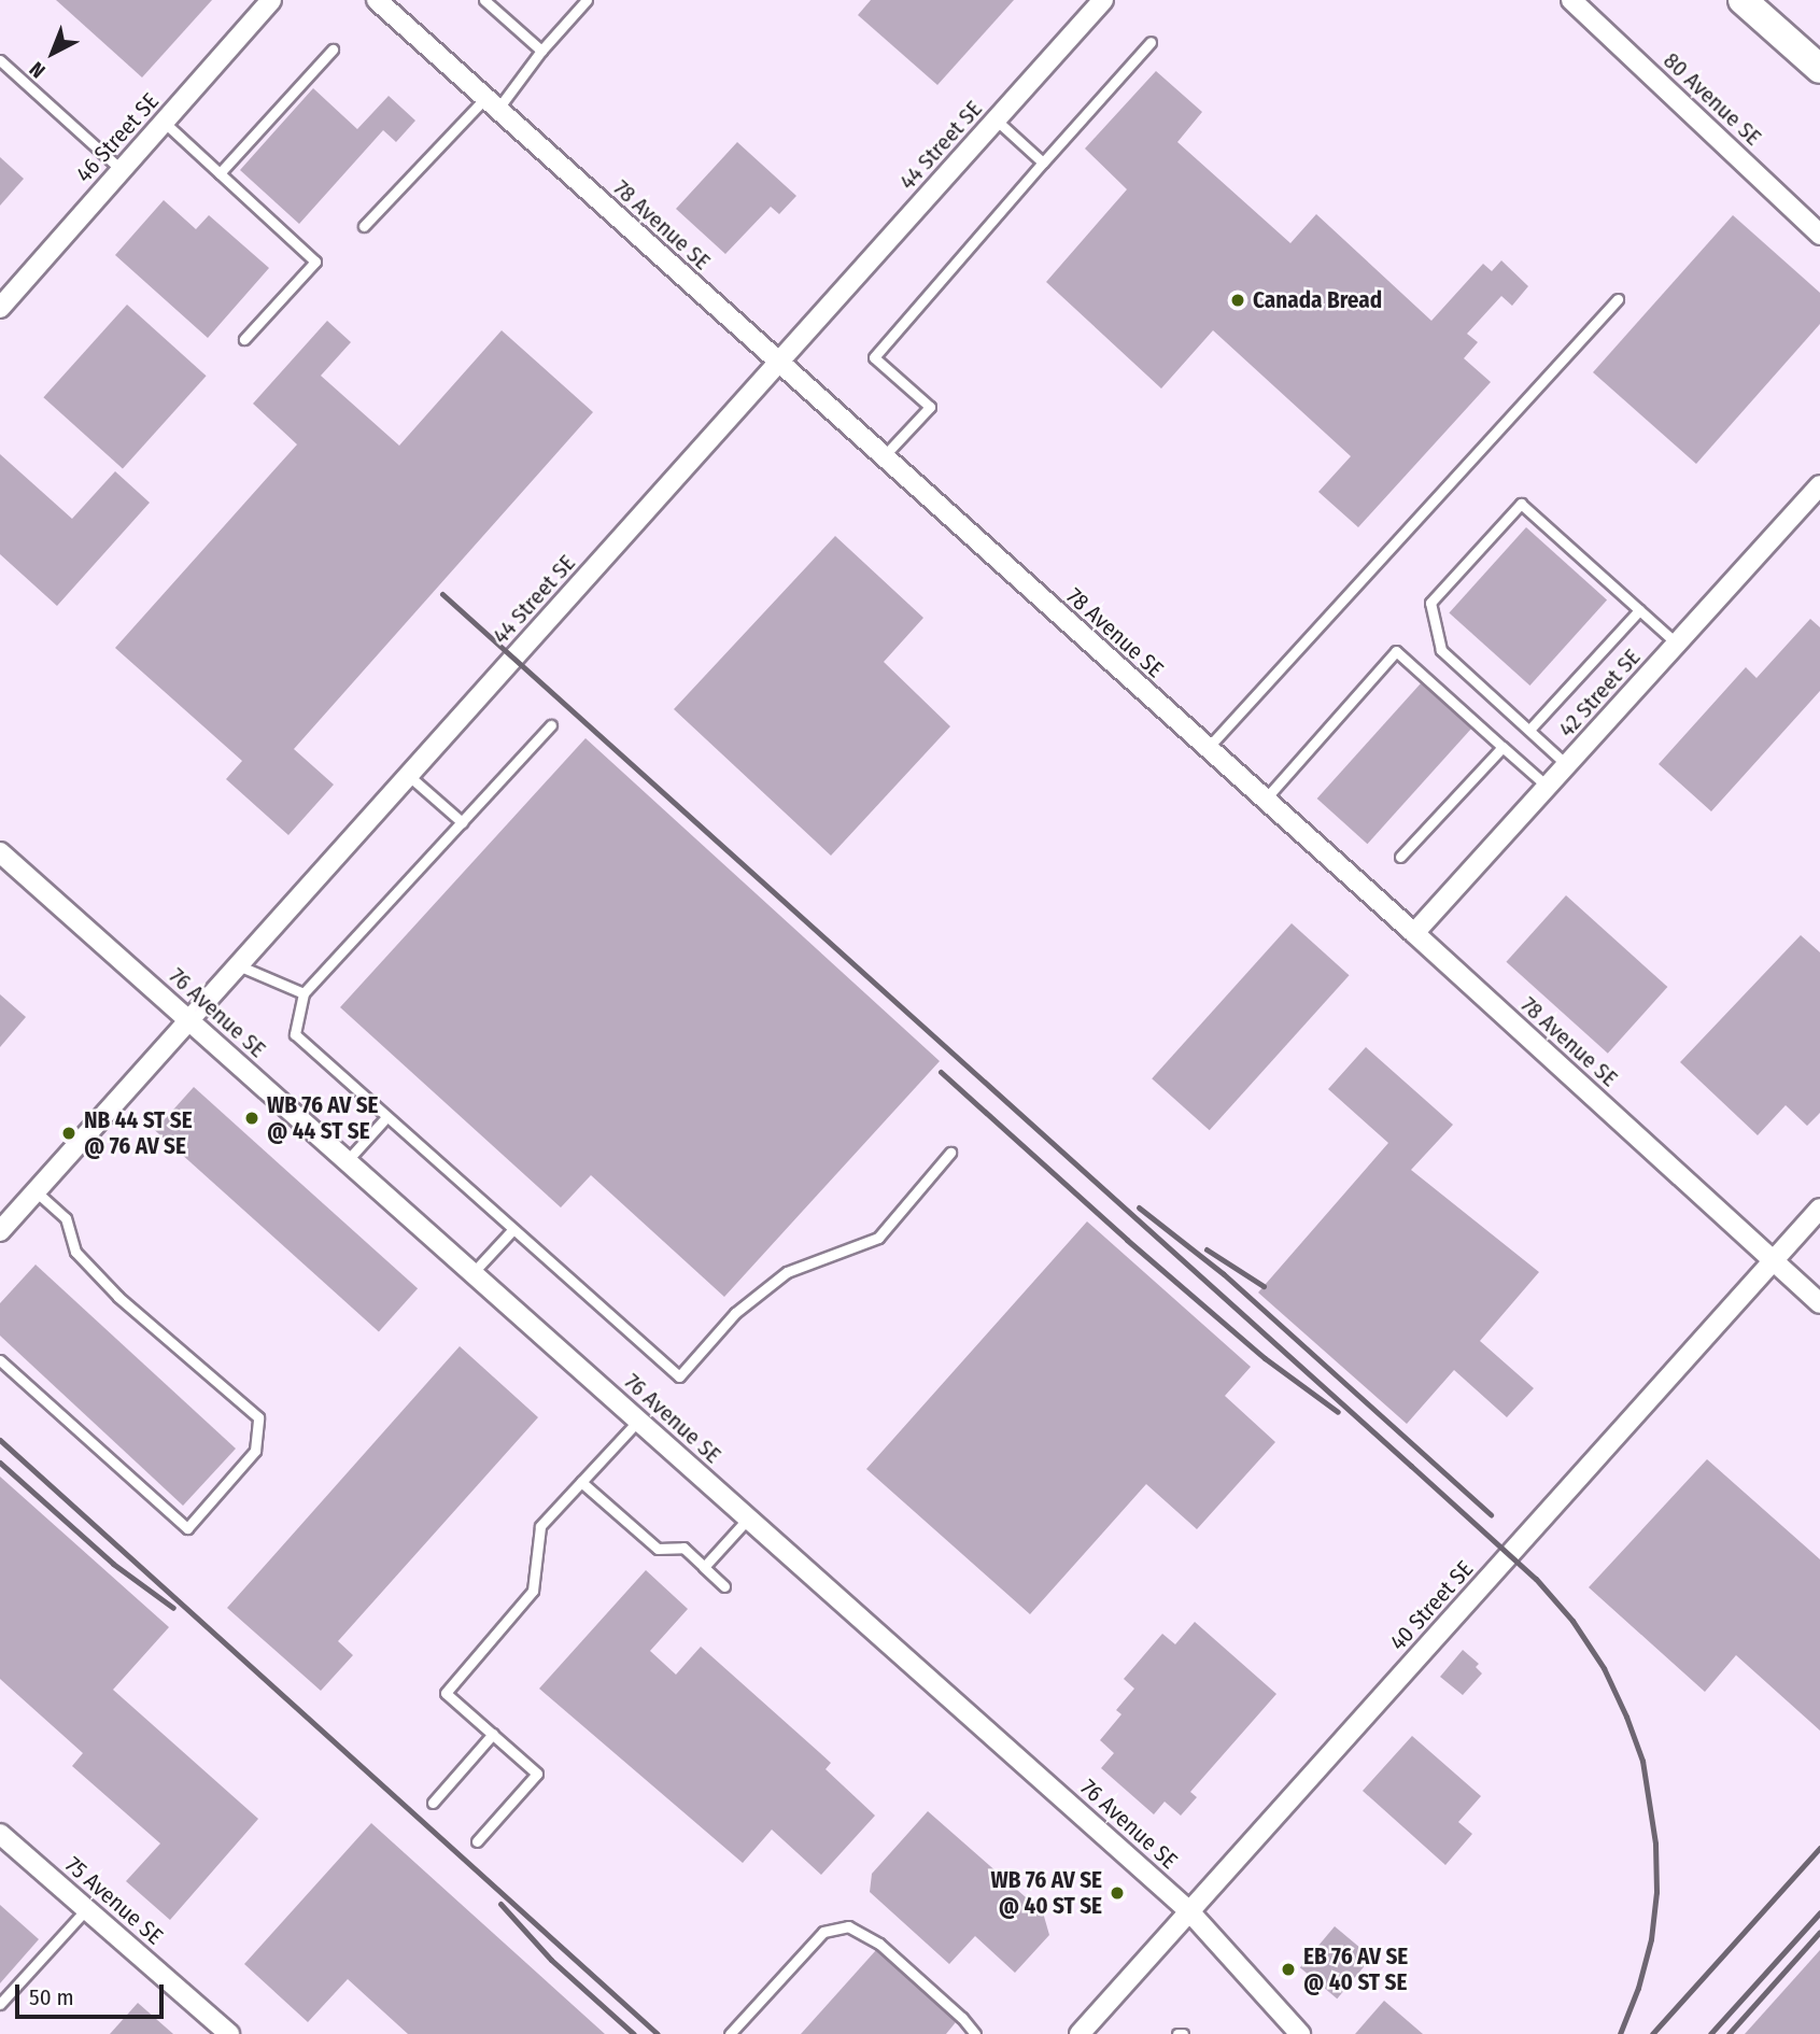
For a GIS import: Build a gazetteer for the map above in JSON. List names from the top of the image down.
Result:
{
  "streets": {
    "street": [
      "80 Avenue SE",
      "46 Street SE",
      "44 Street SE",
      "78 Avenue SE",
      "42 Street SE",
      "76 Avenue SE",
      "40 Street SE",
      "75 Avenue SE"
    ]
  },
  "crossings": [
    ["44 Street SE", "78 Avenue SE"],
    ["44 Street SE", "76 Avenue SE"],
    ["78 Avenue SE", "42 Street SE"],
    ["78 Avenue SE", "40 Street SE"],
    ["76 Avenue SE", "40 Street SE"]
  ],
  "places": [
    "Canada Bread",
    "WB 76 AV SE @ 44 ST SE",
    "NB 44 ST SE @ 76 AV SE",
    "WB 76 AV SE @ 40 ST SE",
    "EB 76 AV SE @ 40 ST SE"
  ],
  "scale_bar": "50 m",
  "north": "bottom left"
}
